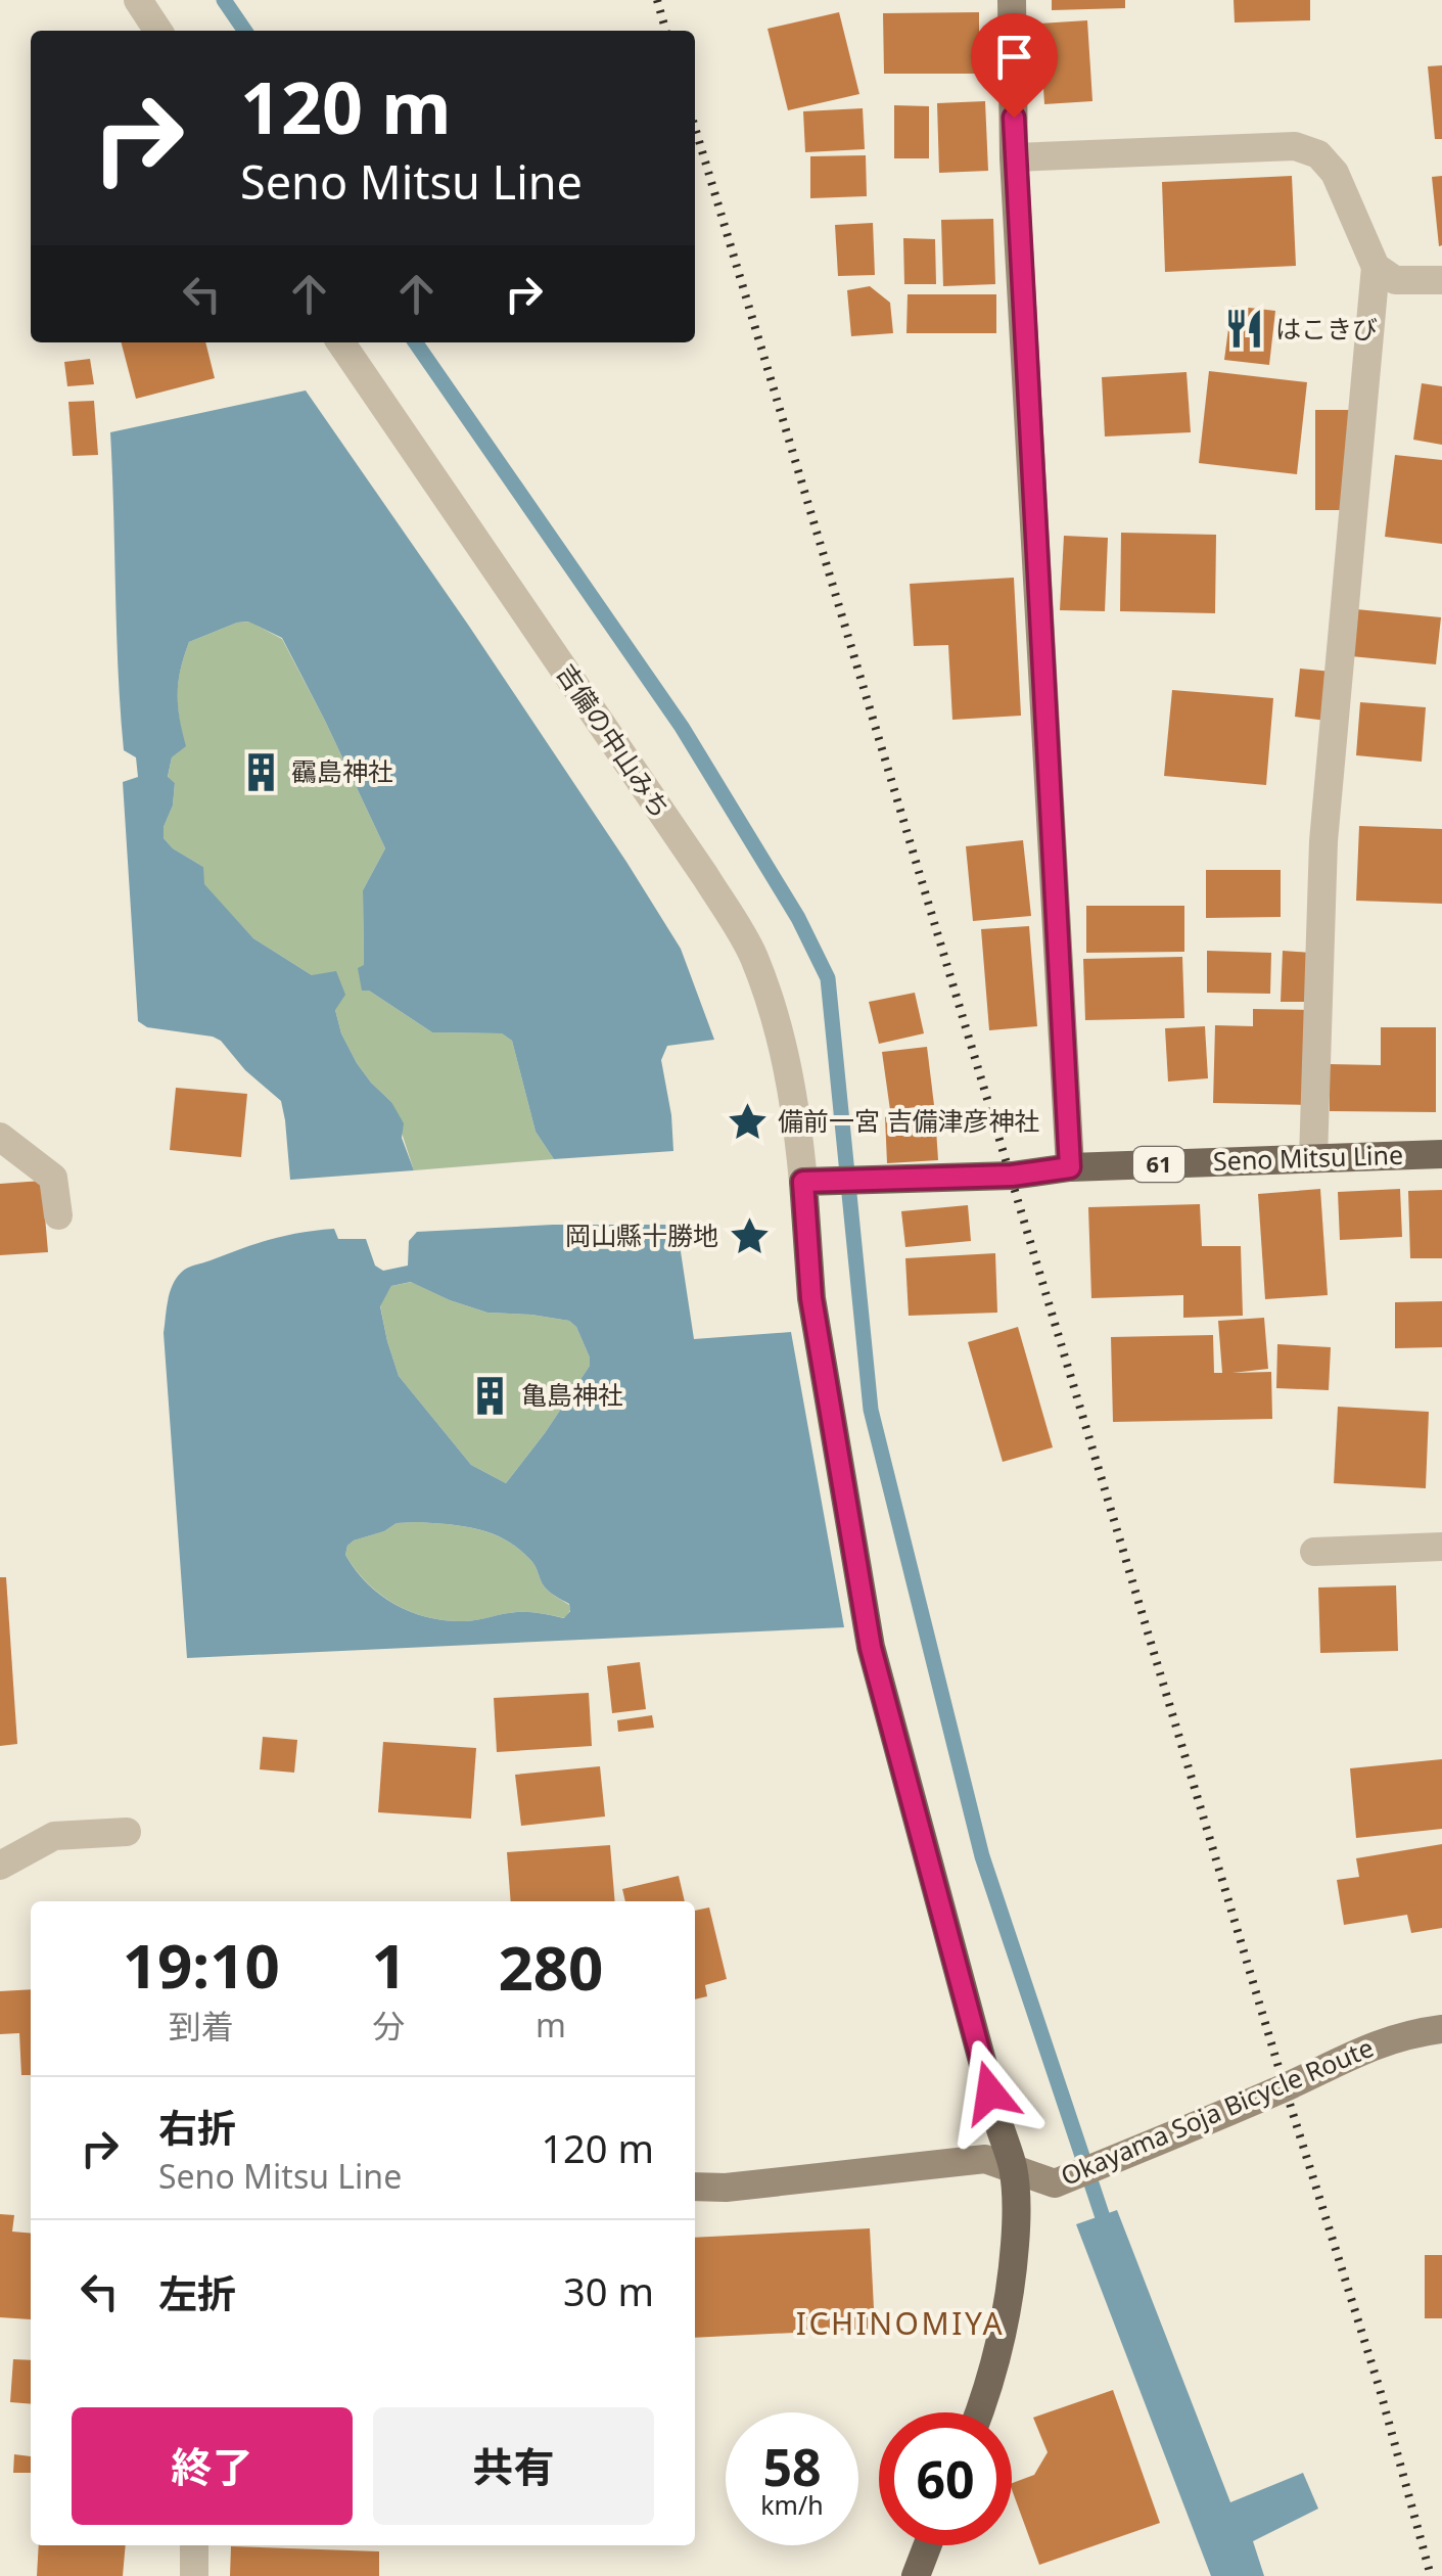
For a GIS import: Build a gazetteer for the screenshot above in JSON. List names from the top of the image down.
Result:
{
  "streets": {
    "main road": ["Seno Mitsu Line", "61", "Okayama Soja Bicycle Route"],
    "street": ["吉備の中山みち"]
  },
  "crossings": [
    ["吉備の中山みち", "Seno Mitsu Line"]
  ],
  "districts": ["ICHINOMIYA"],
  "places": {
    "restaurant": ["はこきび"],
    "building": ["靍島神社", "亀島神社"],
    "place": ["備前一宮 吉備津彦神社", "岡山縣十勝地"]
  },
  "page": {
    "turn": ["120 m", "Seno Mitsu Line"],
    "eta": [
      "19:10",
      "到着",
      "1",
      "分",
      "280",
      "m"
    ],
    "list": [
      {
        "name": "右折",
        "note": "Seno Mitsu Line",
        "value": "120 m"
      },
      {
        "name": "左折",
        "value": "30 m"
      }
    ],
    "buttons": ["終了", "共有"],
    "speed": "58 km/h",
    "limit": "60"
  }
}
